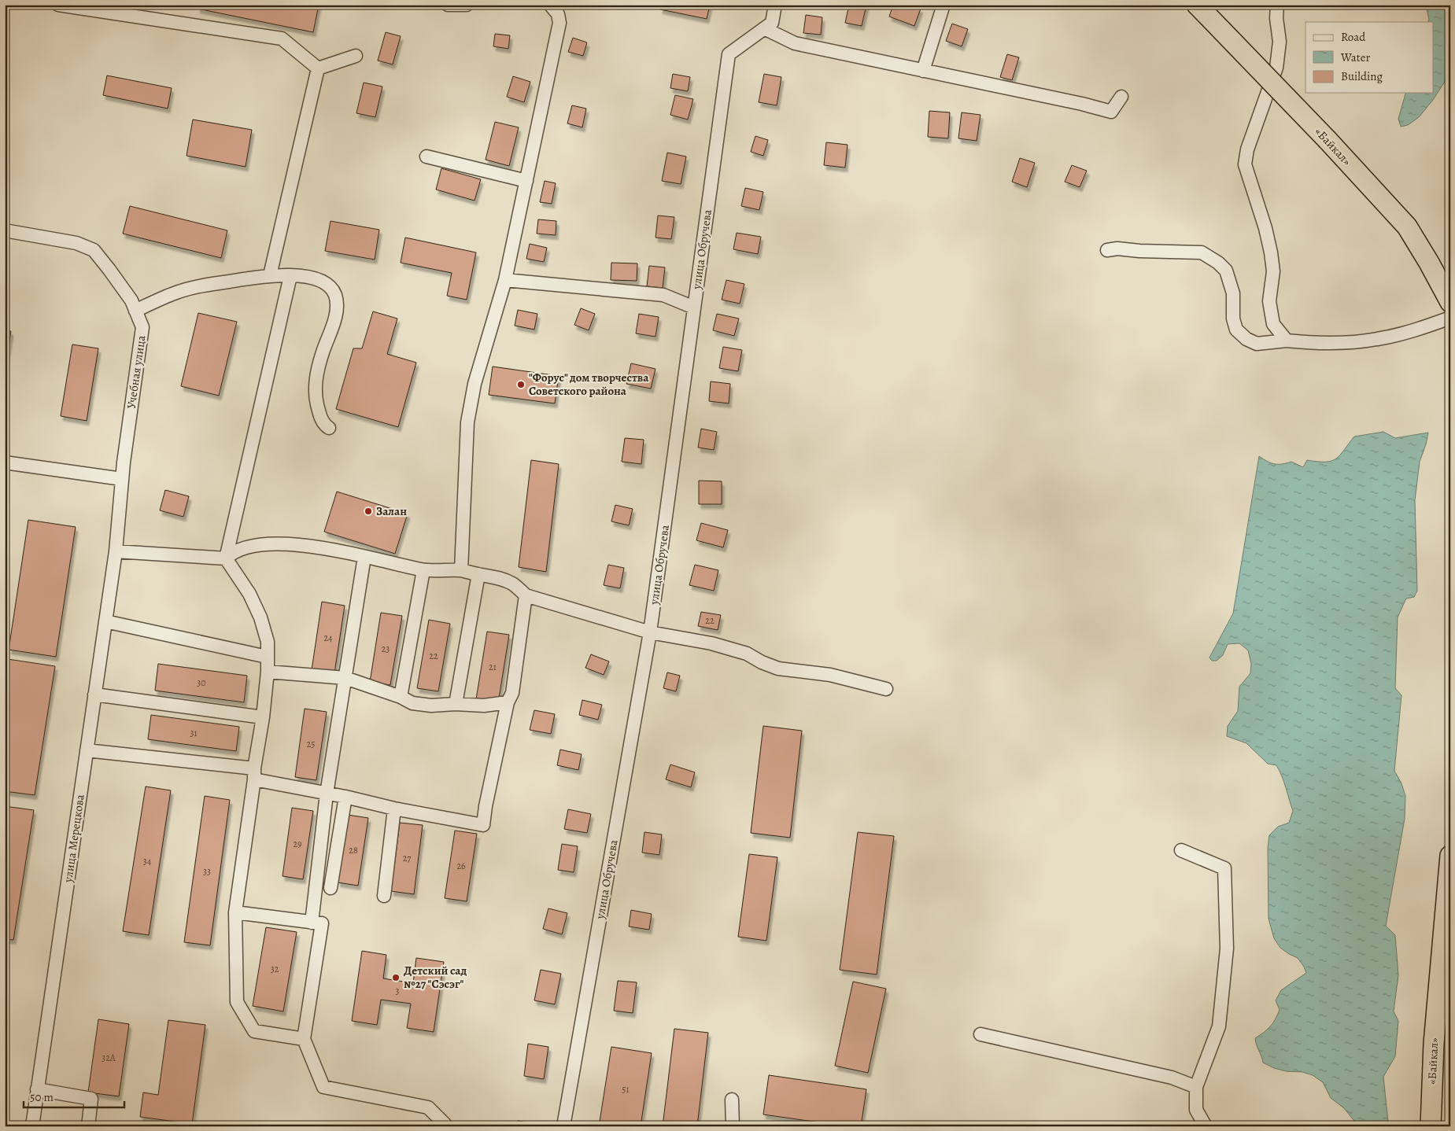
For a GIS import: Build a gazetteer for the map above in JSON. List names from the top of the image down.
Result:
{
  "streets": {
    "highway": ["«Байкал»"],
    "street": ["улица Обручева", "Учебная улица", "улица Мерецкова"]
  },
  "crossings": [
    ["Учебная улица", "улица Мерецкова"]
  ],
  "places": ["\"Форус\" дом творчества Советского района", "Залан", "Детский сад №27 \"Сэсэг\""],
  "house_numbers": [
    "22",
    "24",
    "23",
    "22",
    "21",
    "30",
    "31",
    "25",
    "29",
    "28",
    "27",
    "34",
    "26",
    "33",
    "32",
    "3",
    "32А",
    "51"
  ],
  "legend": ["Road", "Water", "Building"],
  "scale_bar": "50 m"
}
